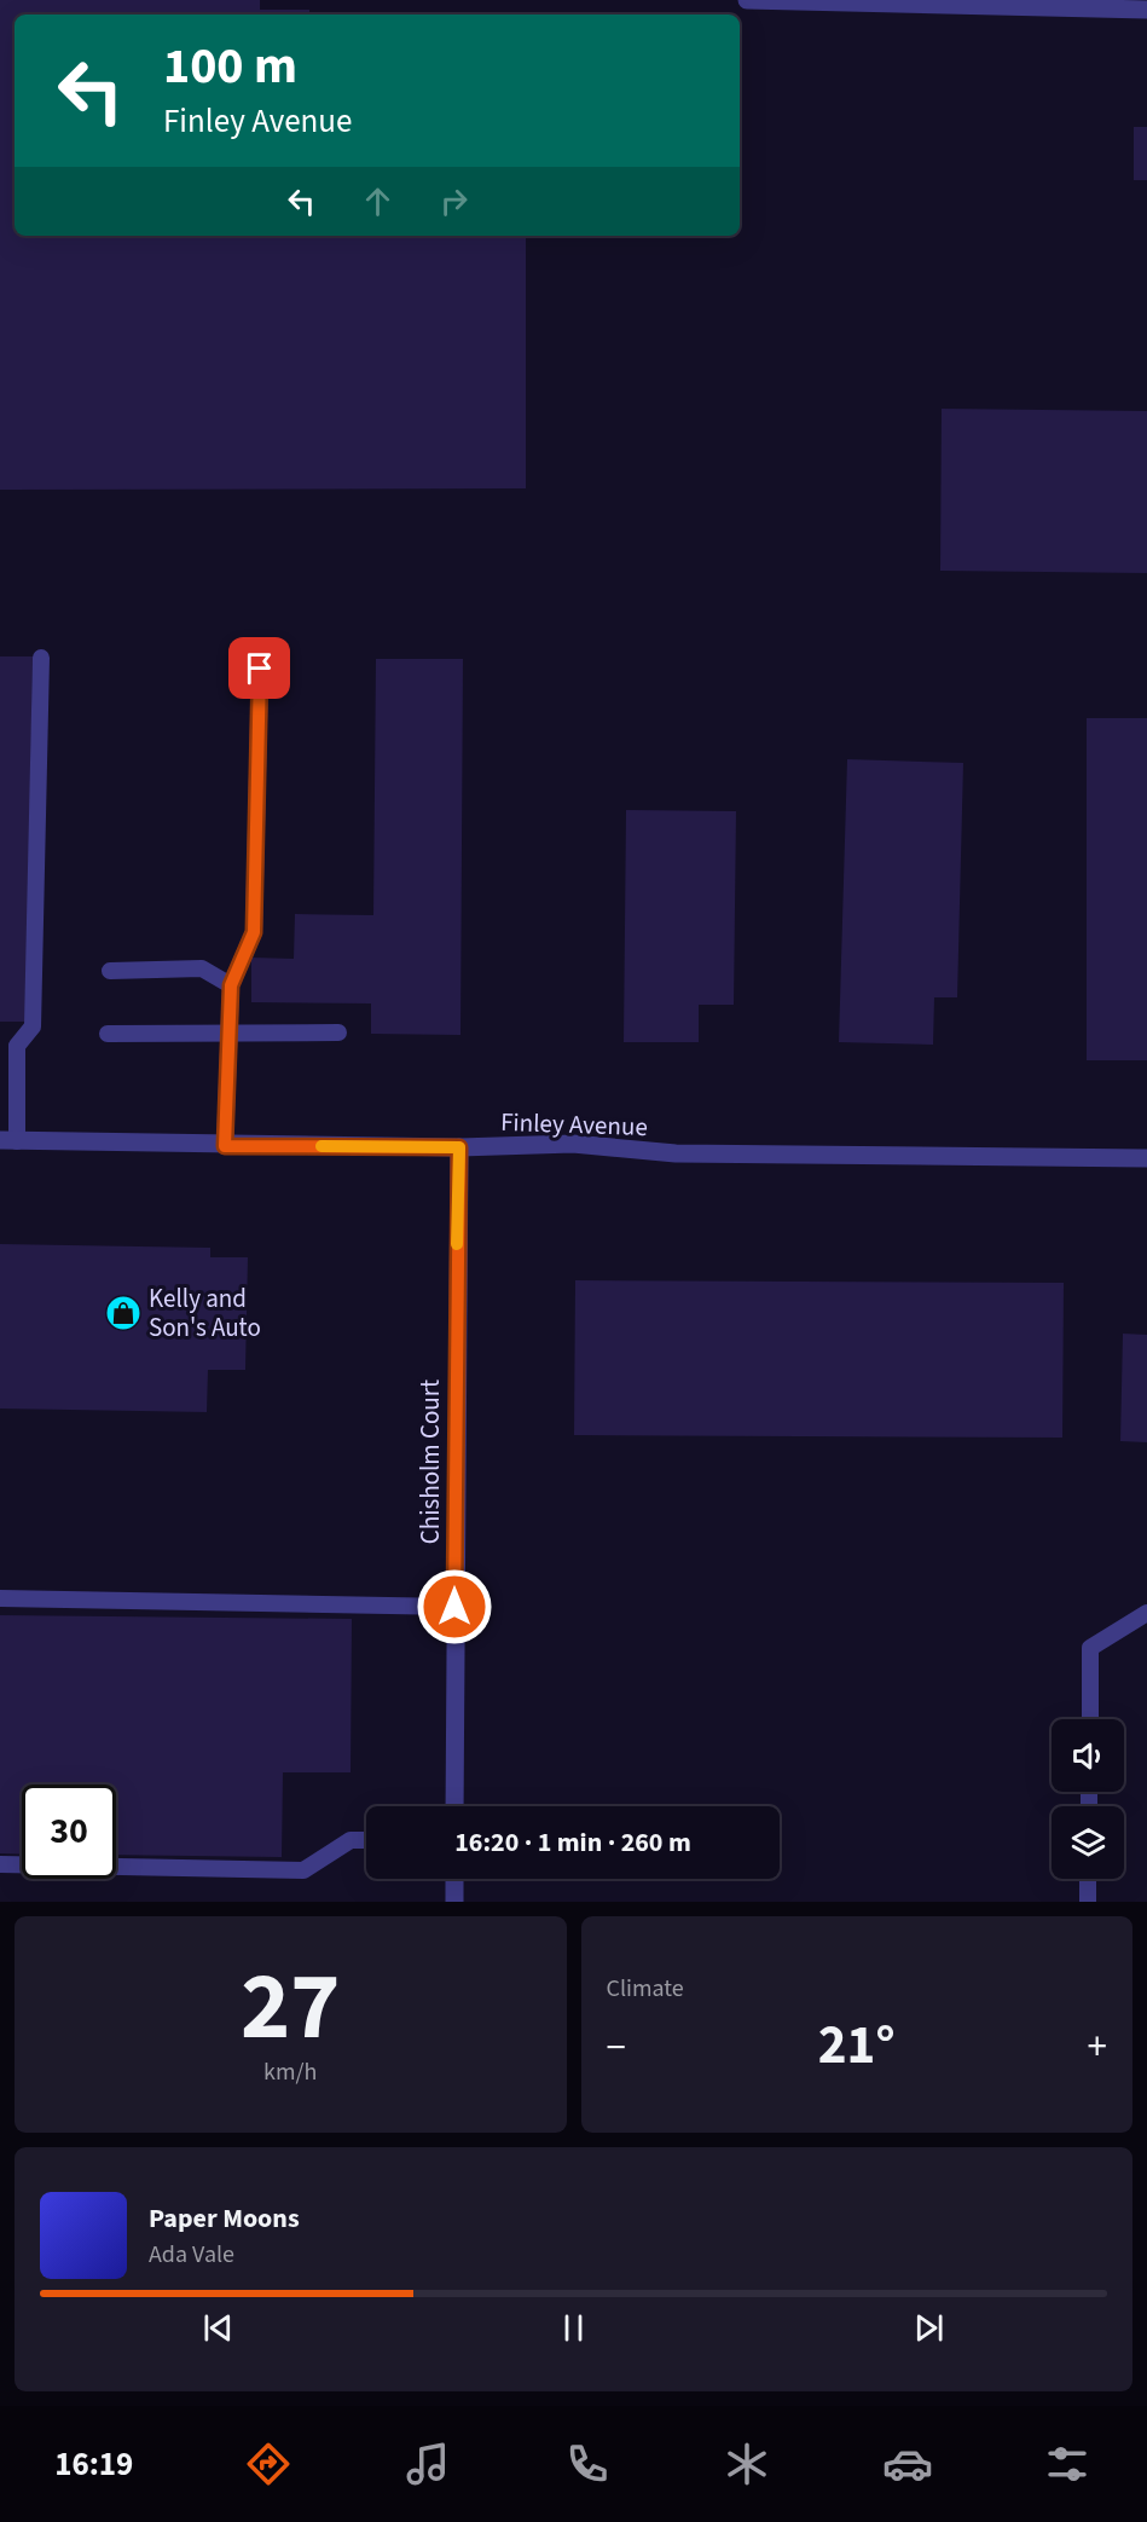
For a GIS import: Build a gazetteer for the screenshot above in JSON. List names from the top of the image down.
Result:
{
  "streets": {
    "street": ["Finley Avenue", "Chisholm Court"]
  },
  "crossings": [
    ["Finley Avenue", "Chisholm Court"]
  ],
  "places": {
    "shop": ["Kelly and Son's Auto"]
  },
  "page": {
    "turn": ["100 m", "Finley Avenue"],
    "limit": "30",
    "trip": "16:20 · 1 min · 260 m",
    "tile": [
      ["27", "km/h"],
      "Climate"
    ],
    "heat": ["−", "21°", "+"],
    "song": ["Paper Moons", "Ada Vale"],
    "tabs": "16:19"
  }
}
